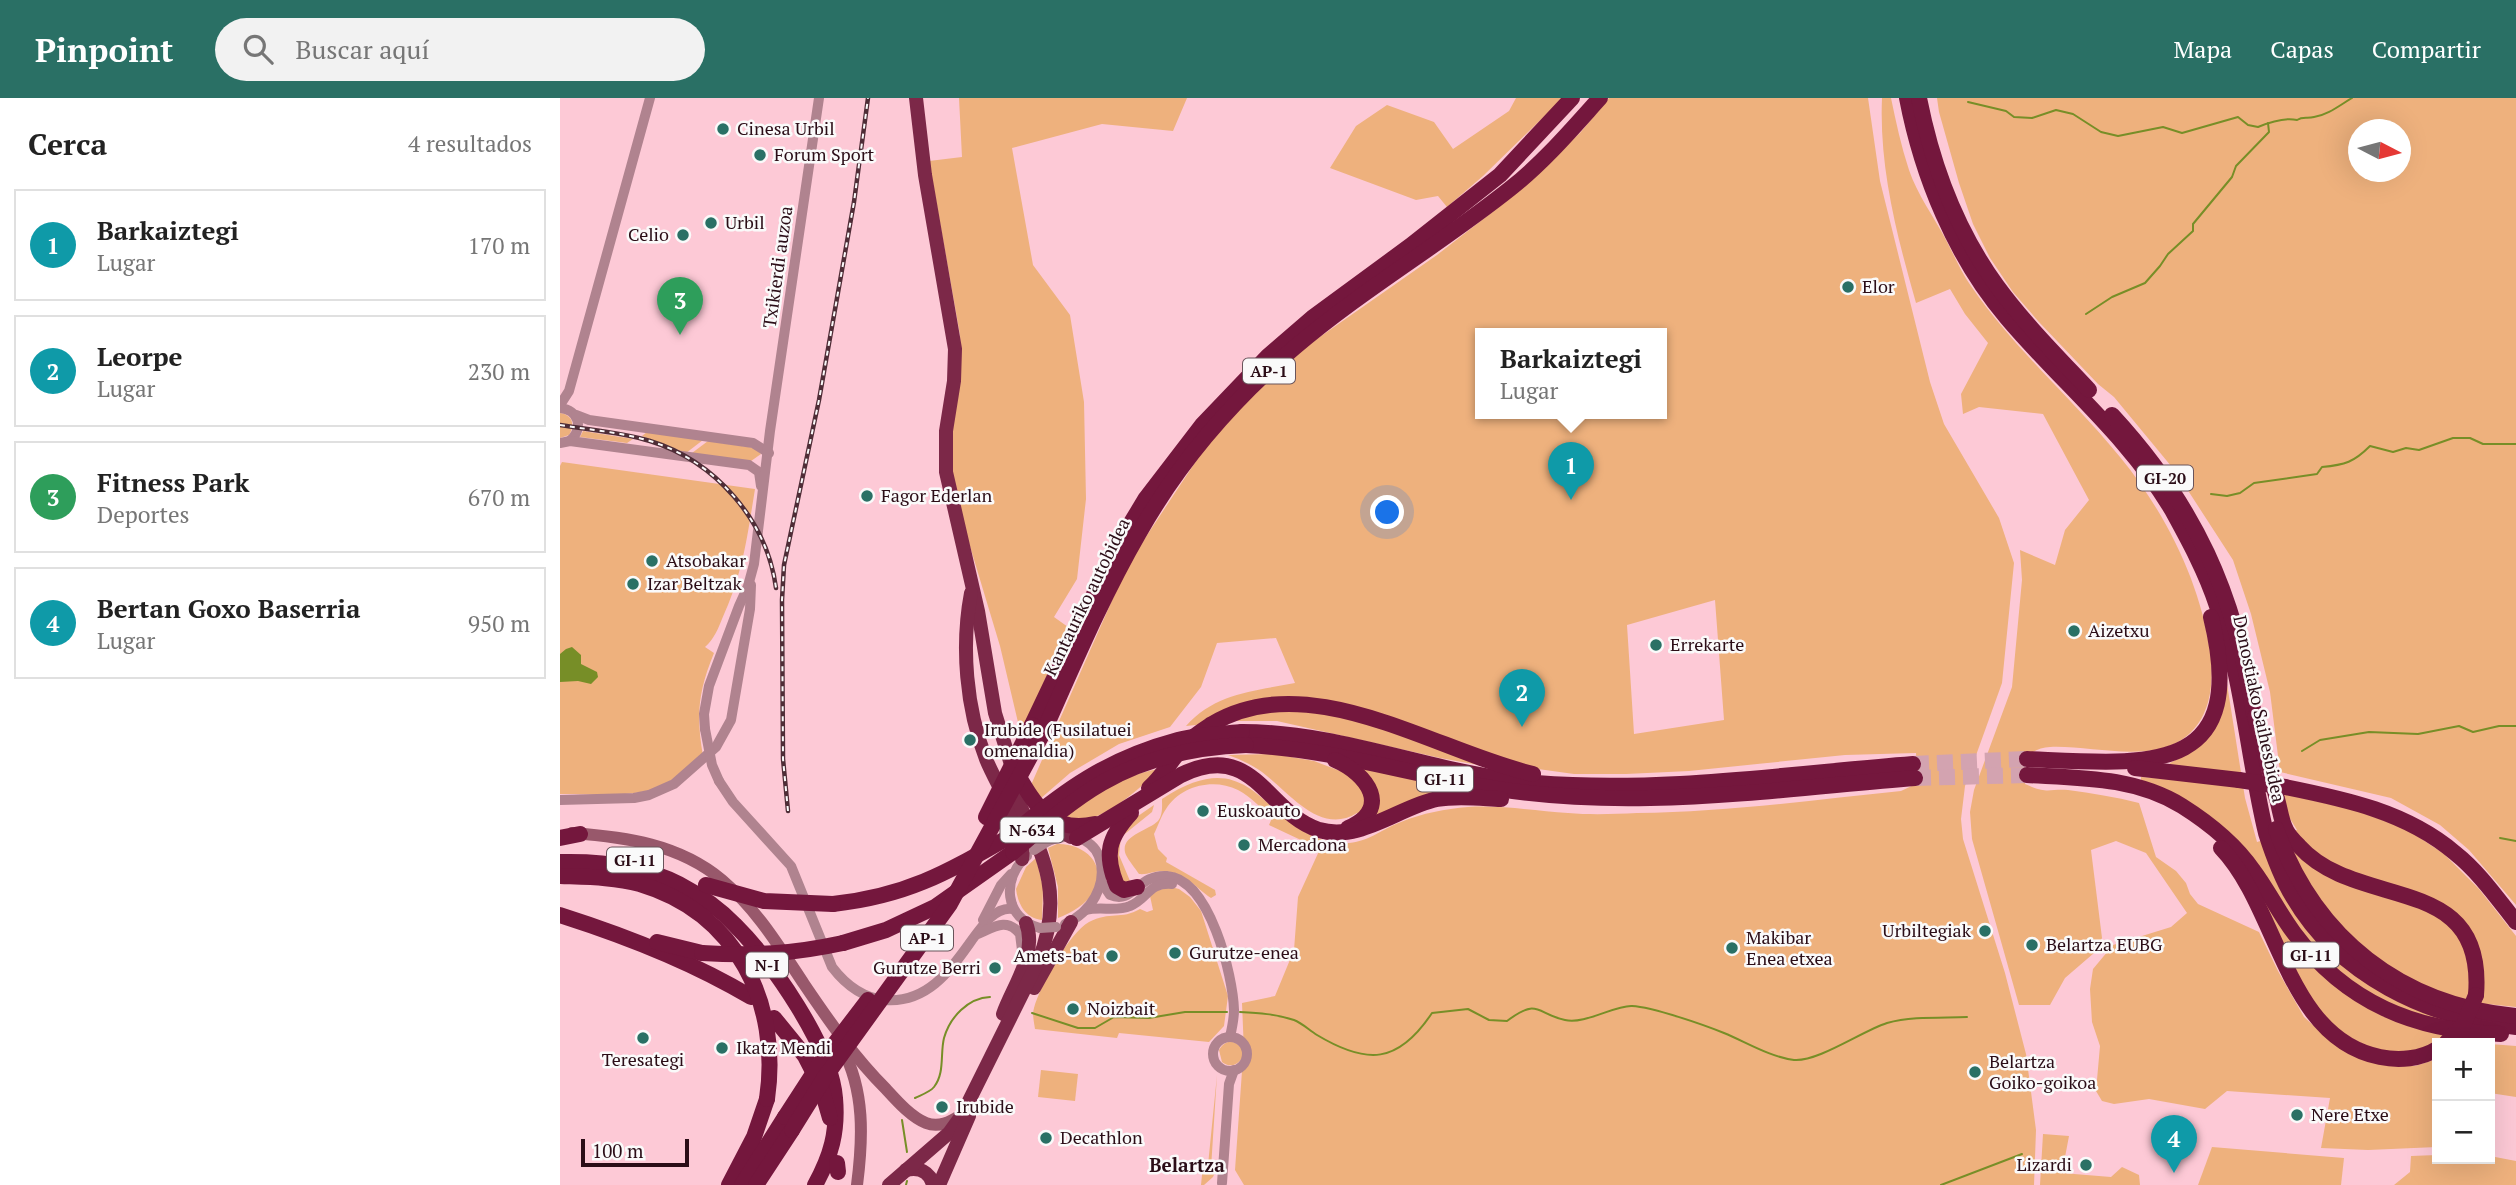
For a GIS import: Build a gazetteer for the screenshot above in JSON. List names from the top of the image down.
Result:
{
  "streets": {
    "highway": [
      "AP-1",
      "GI-20",
      "Kantauriko autobidea",
      "Donostiako Saihesbidea",
      "GI-11",
      "N-634",
      "N-I"
    ],
    "street": ["Txikierdi auzoa"]
  },
  "crossings": [
    ["GI-11", "N-634"]
  ],
  "districts": ["Belartza"],
  "places": [
    "Cinesa Urbil",
    "Forum Sport",
    "Urbil",
    "Celio",
    "Elor",
    "Fagor Ederlan",
    "Atsobakar",
    "Izar Beltzak",
    "Aizetxu",
    "Errekarte",
    "Irubide (Fusilatuei omenaldia)",
    "Euskoauto",
    "Mercadona",
    "Urbiltegiak",
    "Belartza EUBG",
    "Makibar Enea etxea",
    "Gurutze-enea",
    "Amets-bat",
    "Gurutze Berri",
    "Noizbait",
    "Teresategi",
    "Ikatz Mendi",
    "Belartza Goiko-goikoa",
    "Irubide",
    "Nere Etxe",
    "Decathlon",
    "Lizardi"
  ],
  "scale_bar": "100 m",
  "north": "right",
  "page": {
    "header": "Pinpoint",
    "search": "Buscar aquí",
    "nav": ["Mapa", "Capas", "Compartir"],
    "heading": ["Cerca", "4 resultados"],
    "list": [
      {
        "mark": "1",
        "name": "Barkaiztegi",
        "note": "Lugar",
        "value": "170 m"
      },
      {
        "mark": "2",
        "name": "Leorpe",
        "note": "Lugar",
        "value": "230 m"
      },
      {
        "mark": "3",
        "name": "Fitness Park",
        "note": "Deportes",
        "value": "670 m"
      },
      {
        "mark": "4",
        "name": "Bertan Goxo Baserria",
        "note": "Lugar",
        "value": "950 m"
      }
    ],
    "pins": [
      "3",
      "1",
      "2",
      "4"
    ],
    "popup": ["Barkaiztegi", "Lugar"],
    "map_buttons": ["+", "−"],
    "scale": "100 m"
  }
}
